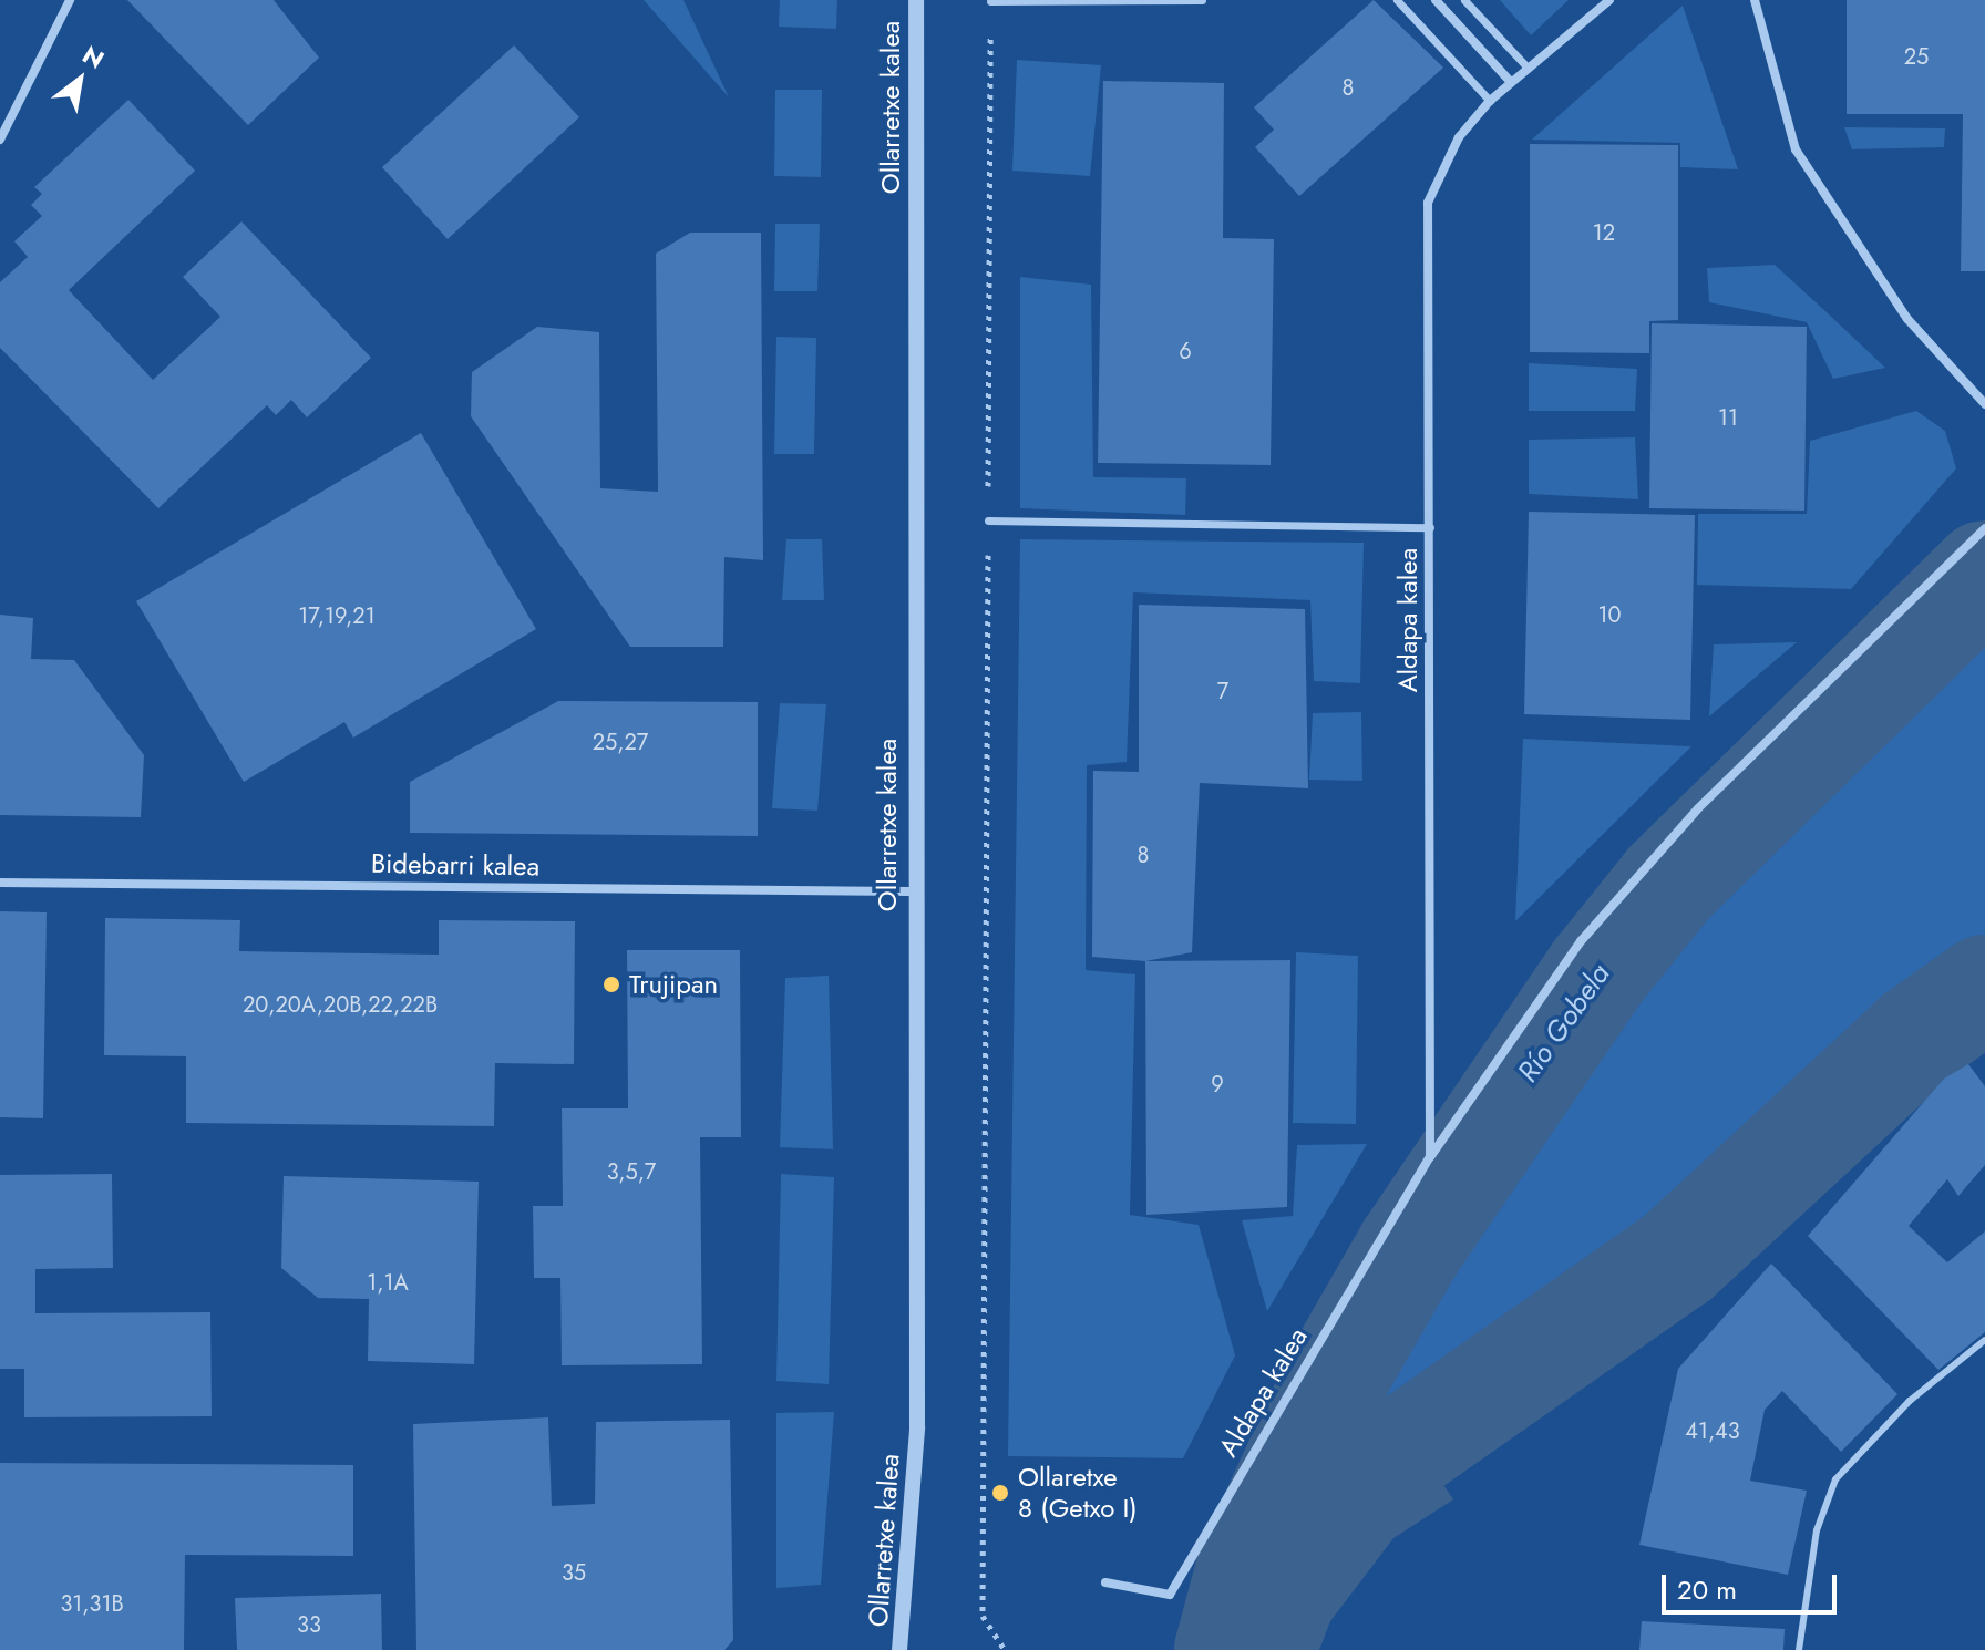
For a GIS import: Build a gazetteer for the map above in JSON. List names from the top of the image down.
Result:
{
  "streets": {
    "street": ["Ollarretxe kalea", "Aldapa kalea", "Bidebarri kalea"]
  },
  "crossings": [
    ["Ollarretxe kalea", "Bidebarri kalea"]
  ],
  "water": ["Río Gobela"],
  "places": ["Trujipan", "Ollaretxe 8 (Getxo I)"],
  "house_numbers": [
    "25",
    "8",
    "12",
    "6",
    "11",
    "10",
    "17,19,21",
    "7",
    "25,27",
    "8",
    "20,20A,20B,22,22B",
    "9",
    "3,5,7",
    "1,1A",
    "41,43",
    "35",
    "31,31B",
    "33"
  ],
  "scale_bar": "20 m",
  "north": "top right"
}
